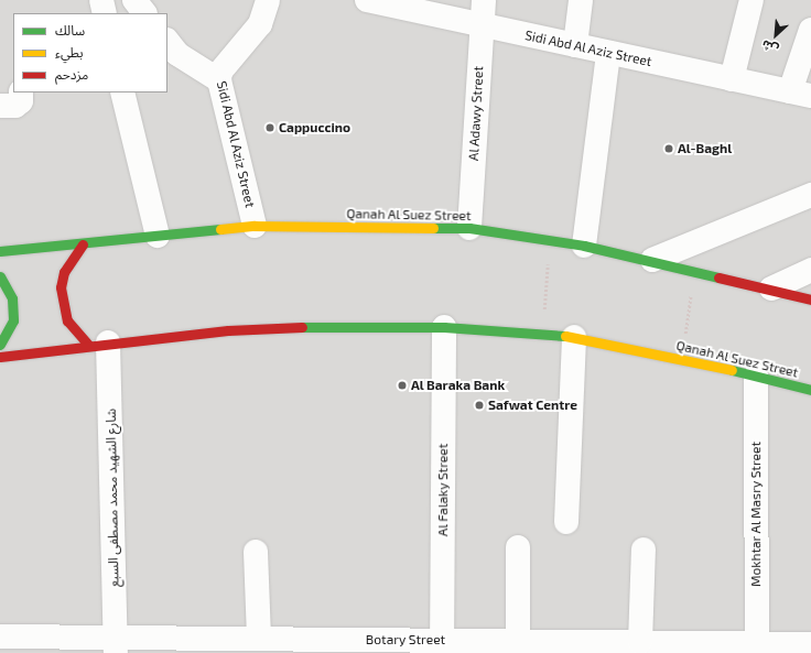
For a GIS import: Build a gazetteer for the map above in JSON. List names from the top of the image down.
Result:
{
  "streets": {
    "main road": ["Qanah Al Suez Street"],
    "street": [
      "Sidi Abd Al Aziz Street",
      "Al Adawy Street",
      "Al Falaky Street",
      "شارع الشهيد محمد مصطفى السبع",
      "Mokhtar Al Masry Street",
      "Botary Street"
    ]
  },
  "crossings": [
    ["Sidi Abd Al Aziz Street", "Al Adawy Street"],
    ["Sidi Abd Al Aziz Street", "Qanah Al Suez Street"],
    ["Al Adawy Street", "Qanah Al Suez Street"],
    ["Qanah Al Suez Street", "Al Falaky Street"],
    ["Qanah Al Suez Street", "شارع الشهيد محمد مصطفى السبع"],
    ["Qanah Al Suez Street", "Mokhtar Al Masry Street"],
    ["Al Falaky Street", "Botary Street"],
    ["شارع الشهيد محمد مصطفى السبع", "Botary Street"],
    ["Mokhtar Al Masry Street", "Botary Street"]
  ],
  "places": [
    "Cappuccino",
    "Al-Baghl",
    "Al Baraka Bank",
    "Safwat Centre"
  ],
  "legend": ["سالك", "بطيء", "مزدحم"],
  "north": "bottom left"
}
